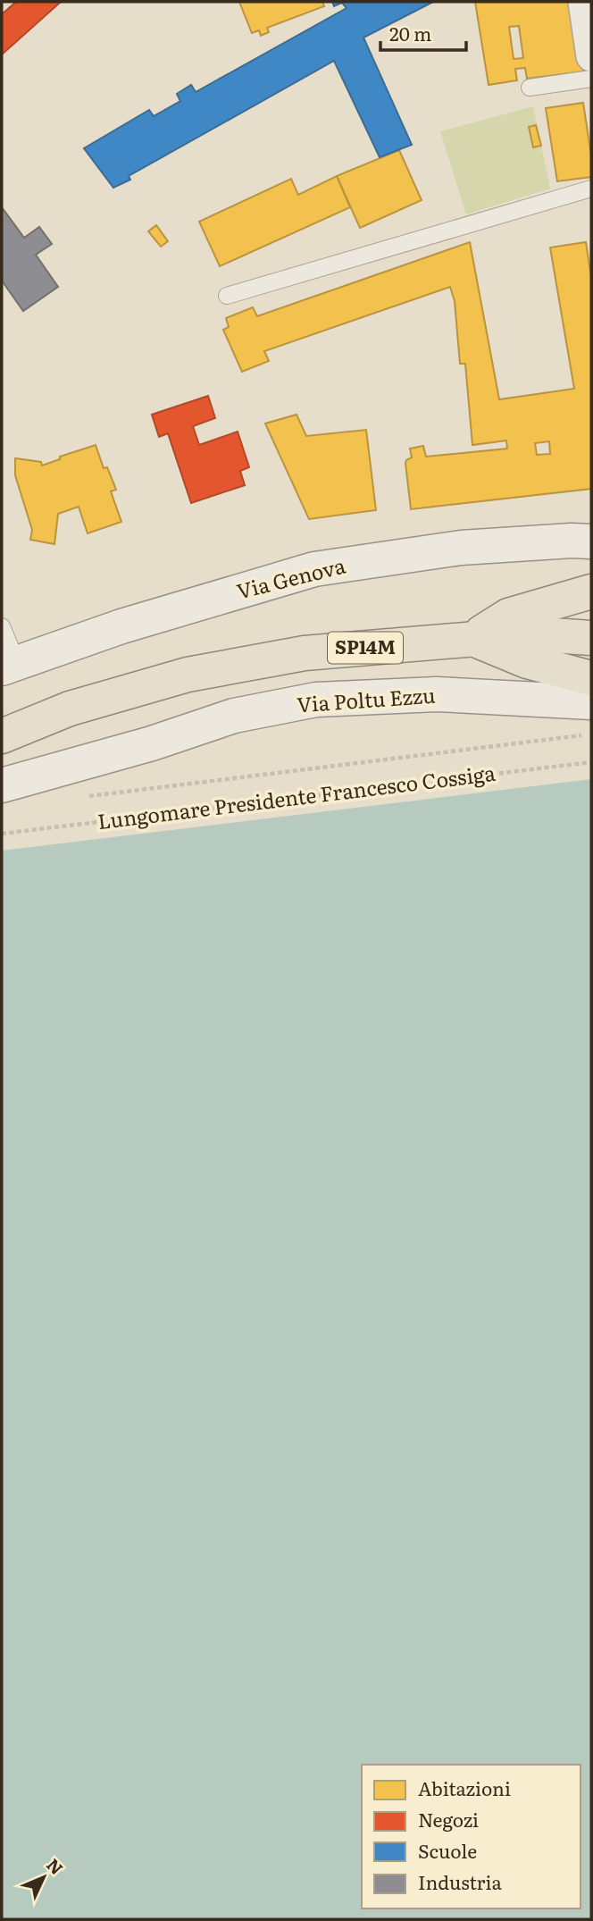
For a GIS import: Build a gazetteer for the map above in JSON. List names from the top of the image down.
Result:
{
  "streets": {
    "main road": ["SP14M"],
    "street": ["Via Genova", "Via Poltu Ezzu"],
    "path": ["Lungomare Presidente Francesco Cossiga"]
  },
  "legend": [
    "Abitazioni",
    "Negozi",
    "Scuole",
    "Industria"
  ],
  "scale_bar": "20 m",
  "north": "top right"
}
